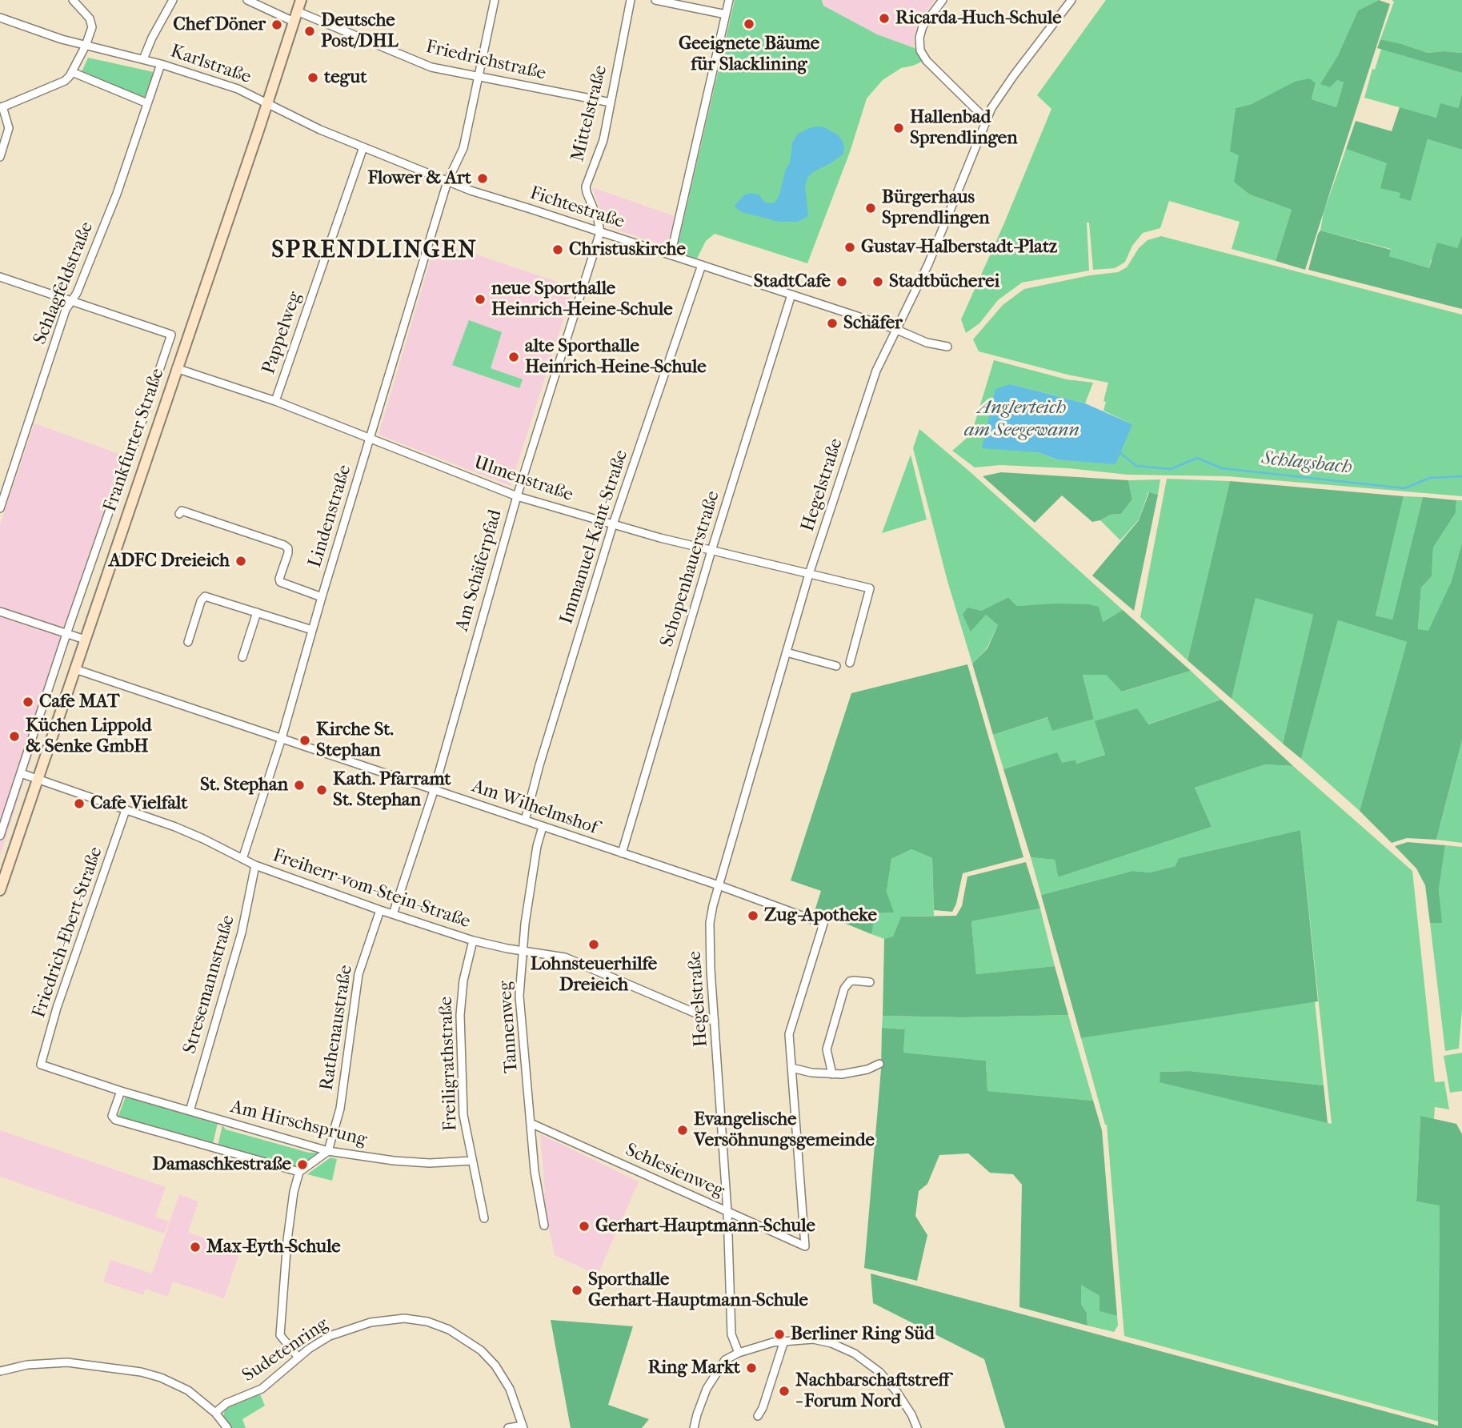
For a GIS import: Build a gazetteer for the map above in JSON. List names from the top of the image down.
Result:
{
  "streets": {
    "street": [
      "Friedrichstraße",
      "Karlstraße",
      "Mittelstraße",
      "Fichtestraße",
      "Schlagfeldstraße",
      "Pappelweg",
      "Frankfurter Straße",
      "Ulmenstraße",
      "Hegelstraße",
      "Lindenstraße",
      "Immanuel-Kant-Straße",
      "Schopenhauerstraße",
      "Am Schäferpfad",
      "Am Wilhelmshof",
      "Freiherr-vom-Stein-Straße",
      "Friedrich-Ebert-Straße",
      "Stresemannstraße",
      "Tannenweg",
      "Rathenaustraße",
      "Freiligrathstraße",
      "Am Hirschsprung",
      "Schlesienweg",
      "Sudetenring"
    ]
  },
  "crossings": [
    ["Friedrichstraße", "Mittelstraße"],
    ["Friedrichstraße", "Frankfurter Straße"],
    ["Friedrichstraße", "Lindenstraße"],
    ["Karlstraße", "Fichtestraße"],
    ["Karlstraße", "Schlagfeldstraße"],
    ["Karlstraße", "Frankfurter Straße"],
    ["Mittelstraße", "Fichtestraße"],
    ["Mittelstraße", "Am Schäferpfad"],
    ["Fichtestraße", "Pappelweg"],
    ["Fichtestraße", "Frankfurter Straße"],
    ["Fichtestraße", "Hegelstraße"],
    ["Fichtestraße", "Lindenstraße"],
    ["Fichtestraße", "Immanuel-Kant-Straße"],
    ["Fichtestraße", "Schopenhauerstraße"],
    ["Fichtestraße", "Am Schäferpfad"],
    ["Schlagfeldstraße", "Frankfurter Straße"],
    ["Pappelweg", "Ulmenstraße"],
    ["Frankfurter Straße", "Ulmenstraße"],
    ["Frankfurter Straße", "Am Wilhelmshof"],
    ["Frankfurter Straße", "Freiherr-vom-Stein-Straße"],
    ["Ulmenstraße", "Hegelstraße"],
    ["Ulmenstraße", "Lindenstraße"],
    ["Ulmenstraße", "Immanuel-Kant-Straße"],
    ["Ulmenstraße", "Schopenhauerstraße"],
    ["Ulmenstraße", "Am Schäferpfad"],
    ["Hegelstraße", "Am Wilhelmshof"],
    ["Hegelstraße", "Freiherr-vom-Stein-Straße"],
    ["Hegelstraße", "Schlesienweg"],
    ["Lindenstraße", "Am Wilhelmshof"],
    ["Lindenstraße", "Freiherr-vom-Stein-Straße"],
    ["Immanuel-Kant-Straße", "Am Wilhelmshof"],
    ["Schopenhauerstraße", "Am Wilhelmshof"],
    ["Am Schäferpfad", "Am Wilhelmshof"],
    ["Am Schäferpfad", "Freiherr-vom-Stein-Straße"],
    ["Am Wilhelmshof", "Tannenweg"],
    ["Am Wilhelmshof", "Schlesienweg"],
    ["Freiherr-vom-Stein-Straße", "Friedrich-Ebert-Straße"],
    ["Freiherr-vom-Stein-Straße", "Stresemannstraße"],
    ["Freiherr-vom-Stein-Straße", "Tannenweg"],
    ["Freiherr-vom-Stein-Straße", "Rathenaustraße"],
    ["Freiherr-vom-Stein-Straße", "Freiligrathstraße"],
    ["Friedrich-Ebert-Straße", "Am Hirschsprung"],
    ["Stresemannstraße", "Am Hirschsprung"],
    ["Tannenweg", "Schlesienweg"],
    ["Rathenaustraße", "Am Hirschsprung"],
    ["Freiligrathstraße", "Am Hirschsprung"]
  ],
  "districts": ["SPRENDLINGEN"],
  "water": ["Anglerteich am Seegewann", "Schlagsbach"],
  "places": [
    "Ricarda-Huch-Schule",
    "Geeignete Bäume für Slacklining",
    "Chef Döner",
    "Deutsche Post/DHL",
    "tegut",
    "Hallenbad Sprendlingen",
    "Flower & Art",
    "Bürgerhaus Sprendlingen",
    "Gustav-Halberstadt-Platz",
    "Christuskirche",
    "StadtCafe",
    "Stadtbücherei",
    "neue Sporthalle Heinrich-Heine-Schule",
    "Schäfer",
    "alte Sporthalle Heinrich-Heine-Schule",
    "ADFC Dreieich",
    "Cafe MAT",
    "Küchen Lippold & Senke GmbH",
    "Kirche St. Stephan",
    "St. Stephan",
    "Kath. Pfarramt St. Stephan",
    "Cafe Vielfalt",
    "Zug-Apotheke",
    "Lohnsteuerhilfe Dreieich",
    "Evangelische Versöhnungsgemeinde",
    "Damaschkestraße",
    "Gerhart-Hauptmann-Schule",
    "Max-Eyth-Schule",
    "Sporthalle Gerhart-Hauptmann-Schule",
    "Berliner Ring Süd",
    "Ring Markt",
    "Nachbarschaftstreff - Forum Nord"
  ]
}
